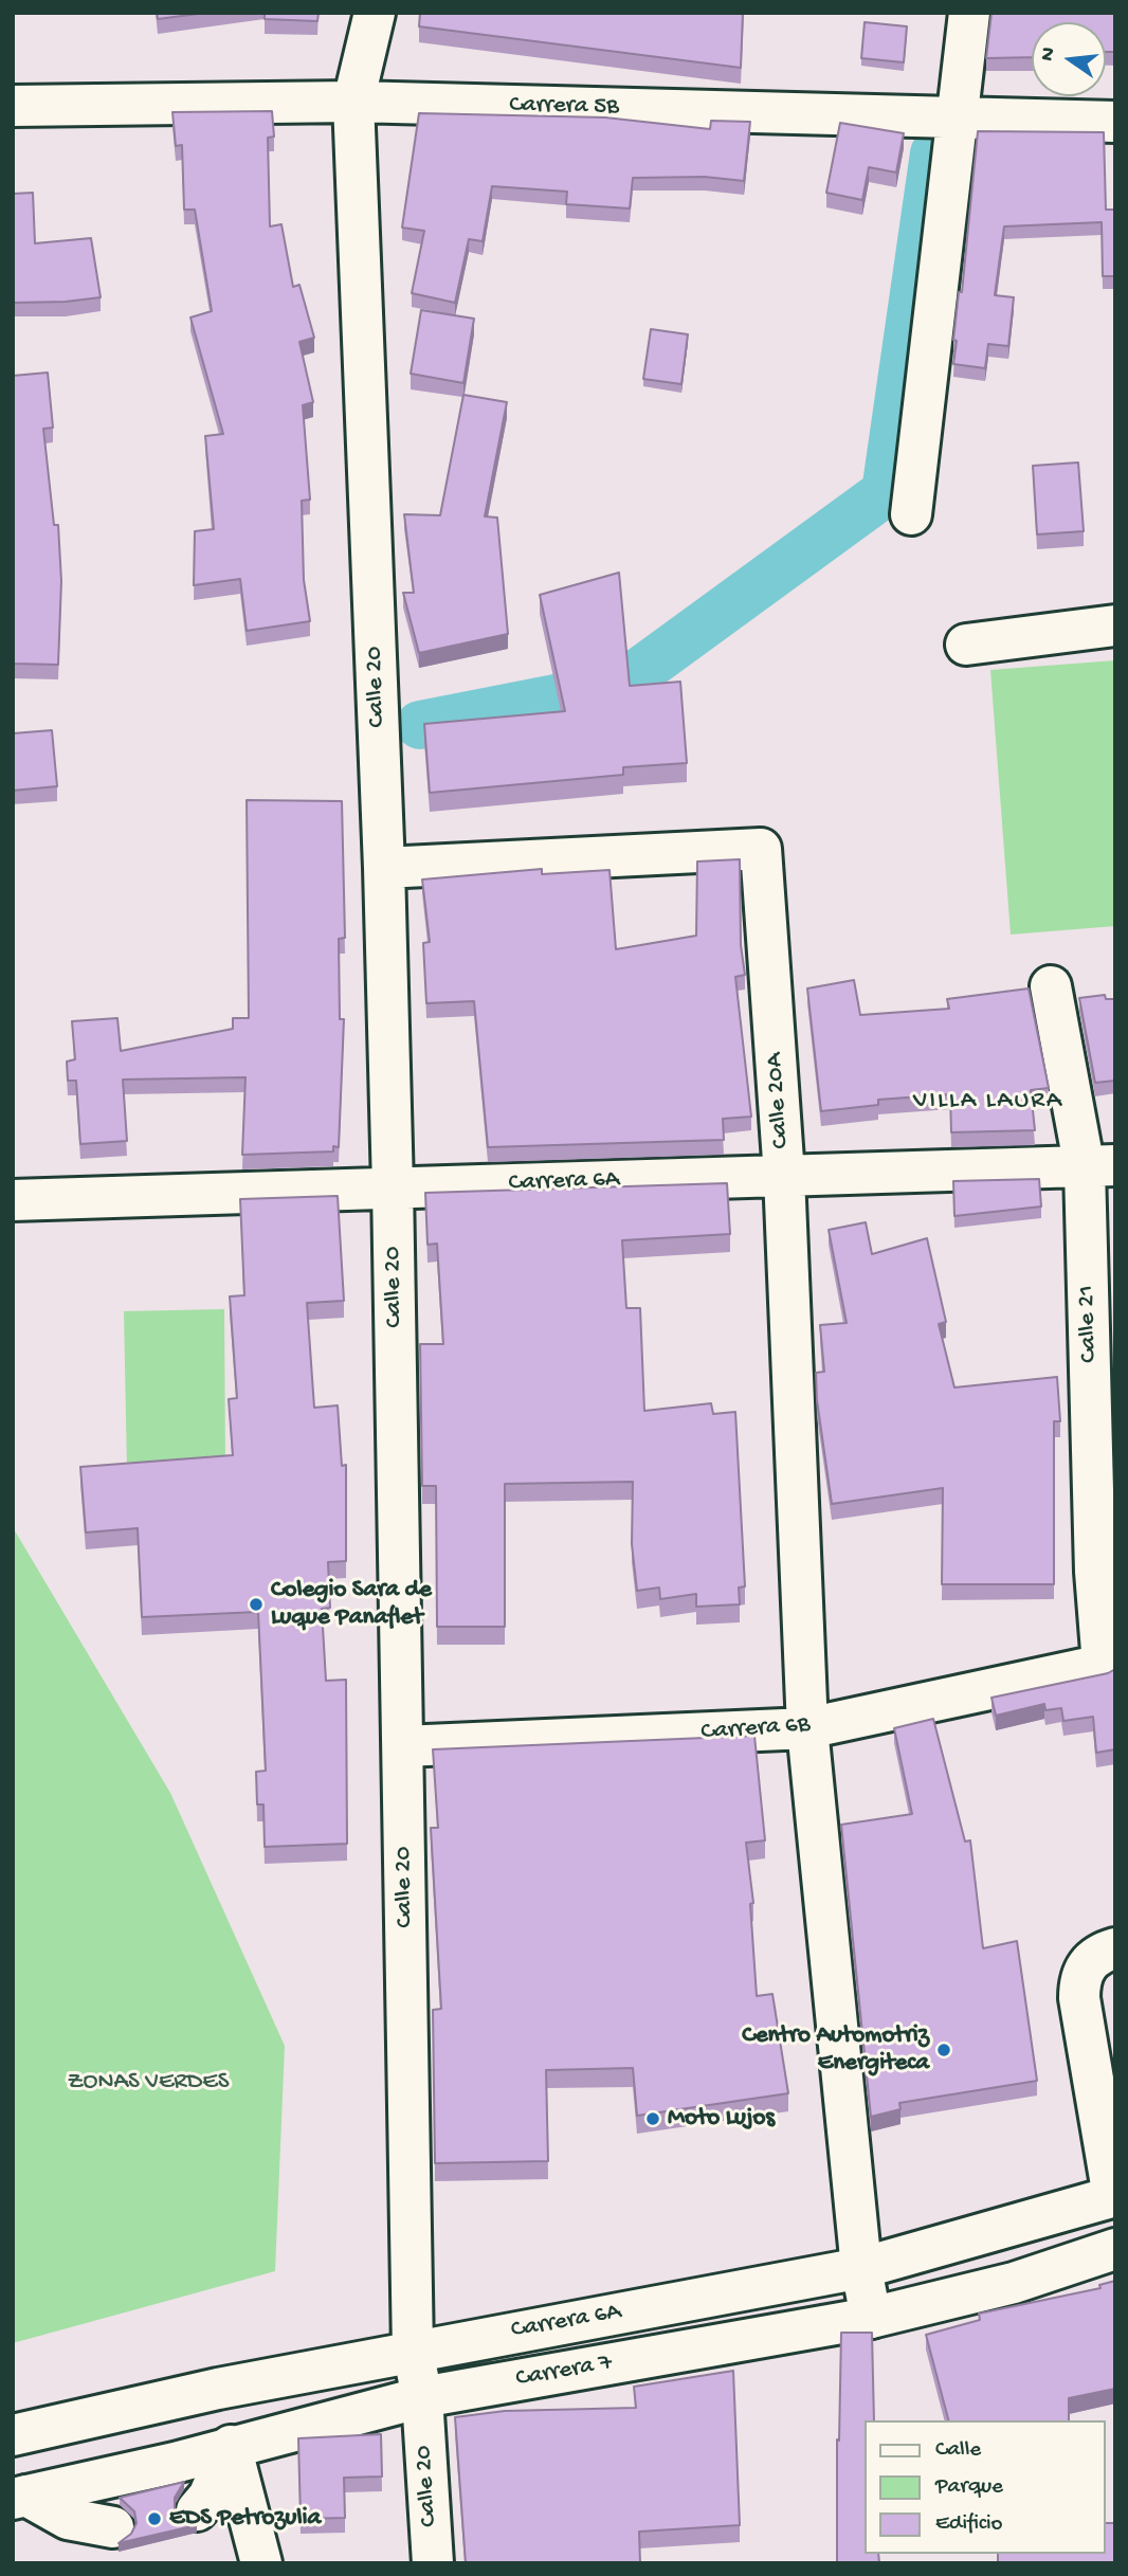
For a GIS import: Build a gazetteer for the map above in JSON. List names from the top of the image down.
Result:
{
  "streets": {
    "street": [
      "Carrera 5B",
      "Calle 20",
      "Calle 20A",
      "Carrera 6A",
      "Calle 21",
      "Carrera 6B",
      "Carrera 7"
    ]
  },
  "crossings": [
    ["Carrera 5B", "Calle 20"],
    ["Calle 20", "Calle 20A"],
    ["Calle 20", "Carrera 6A"],
    ["Calle 20", "Carrera 6B"],
    ["Calle 20", "Carrera 7"],
    ["Calle 20A", "Carrera 6A"],
    ["Calle 20A", "Carrera 6B"],
    ["Calle 20A", "Carrera 7"],
    ["Carrera 6A", "Calle 21"],
    ["Calle 21", "Carrera 6B"]
  ],
  "districts": ["VILLA LAURA"],
  "parks": ["ZONAS VERDES"],
  "places": [
    "Colegio Sara de Luque Panaflet",
    "Centro Automotriz Energiteca",
    "Moto Lujos",
    "EDS Petrozulia"
  ],
  "legend": ["Calle", "Parque", "Edificio"],
  "north": "left"
}
